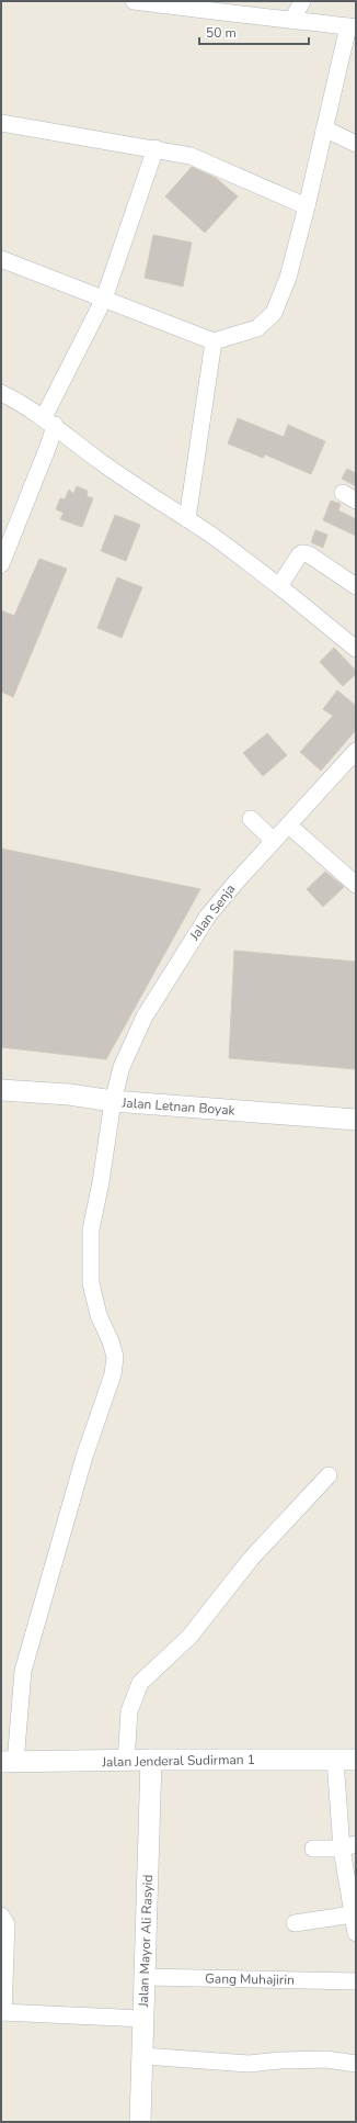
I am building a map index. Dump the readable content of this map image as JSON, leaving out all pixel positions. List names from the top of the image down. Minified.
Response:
{"streets":{"street":["Jalan Senja","Jalan Letnan Boyak","Jalan Jenderal Sudirman 1","Jalan Mayor Ali Rasyid","Gang Muhajirin"]},"crossings":[["Jalan Senja","Jalan Letnan Boyak"],["Jalan Senja","Jalan Jenderal Sudirman 1"],["Jalan Jenderal Sudirman 1","Jalan Mayor Ali Rasyid"],["Jalan Mayor Ali Rasyid","Gang Muhajirin"]],"scale_bar":"50 m"}
